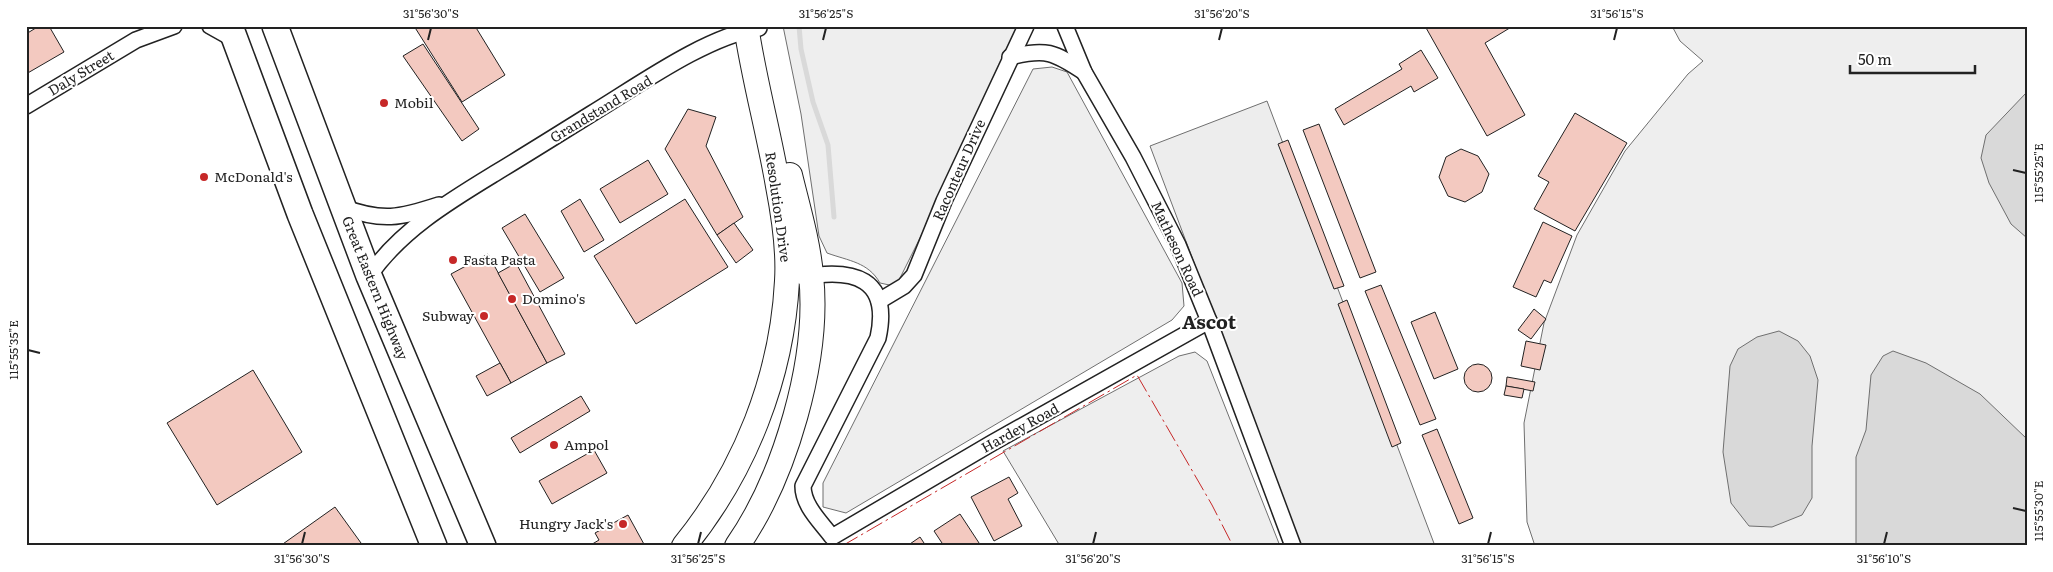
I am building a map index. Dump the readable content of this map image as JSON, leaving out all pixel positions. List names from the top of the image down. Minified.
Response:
{"streets":{"highway":["Great Eastern Highway"],"main road":["Resolution Drive"],"street":["Daly Street","Grandstand Road","Raconteur Drive","Matheson Road","Hardey Road"]},"crossings":[["Grandstand Road","Resolution Drive"],["Grandstand Road","Great Eastern Highway"],["Raconteur Drive","Matheson Road"],["Raconteur Drive","Hardey Road"],["Matheson Road","Hardey Road"]],"districts":["Ascot"],"places":["Mobil","McDonald's","Fasta Pasta","Domino's","Subway","Ampol","Hungry Jack's"],"scale_bar":"50 m","coordinates":["31°56'30\"S","31°56'25\"S","31°56'20\"S","31°56'15\"S","115°55'25\"E","115°55'35\"E","115°55'30\"E","31°56'10\"S"]}
